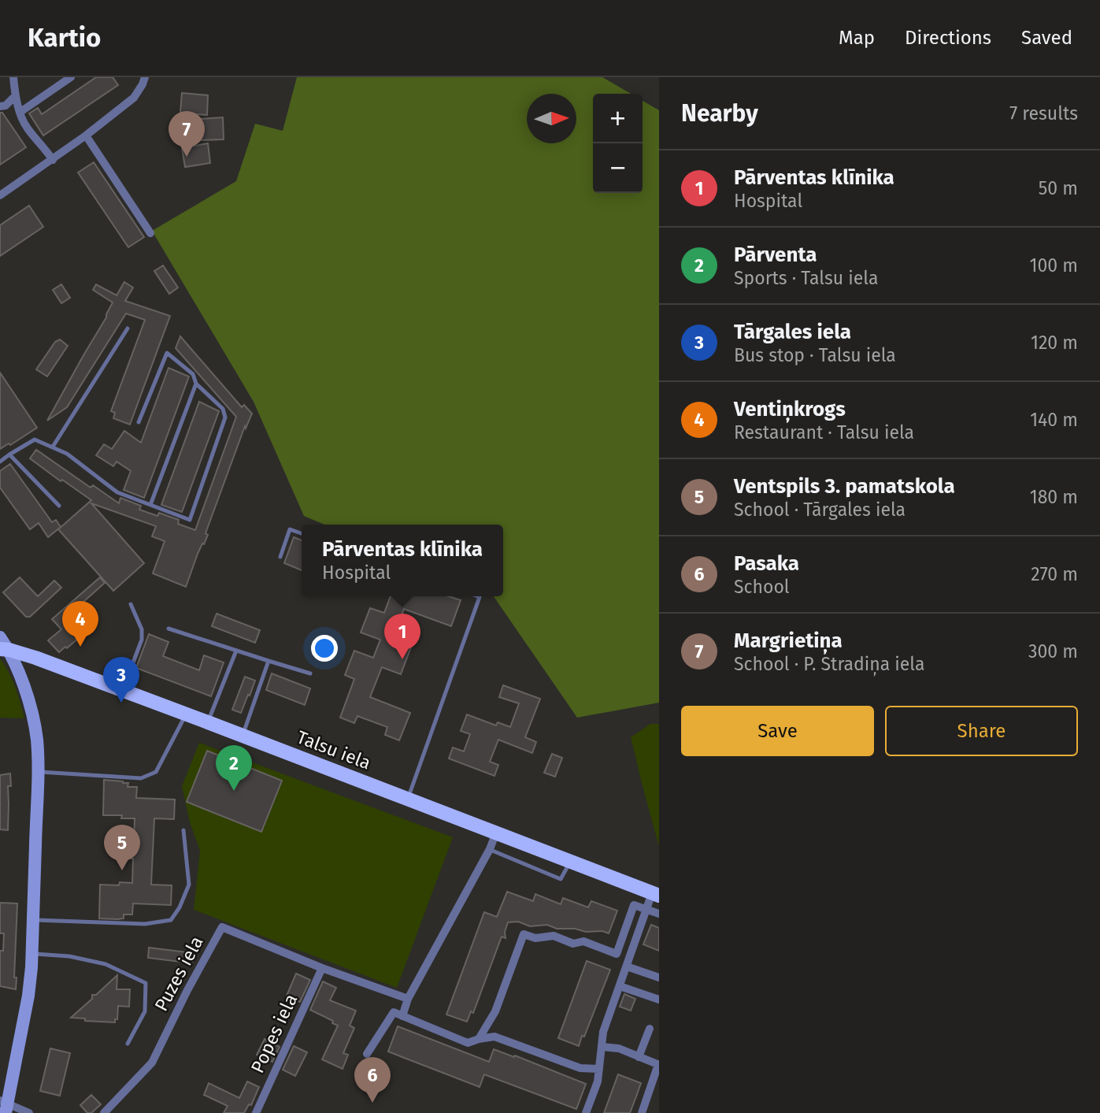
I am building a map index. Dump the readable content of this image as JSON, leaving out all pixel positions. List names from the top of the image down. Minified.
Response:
{"streets":{"main road":["Talsu iela"],"street":["Puzes iela","Popes iela"]},"crossings":[["Puzes iela","Popes iela"]],"north":"right","page":{"header":"Kartio","nav":["Map","Directions","Saved"],"heading":["Nearby","7 results"],"map_buttons":["+","−"],"pins":["7","4","1","3","2","5","6"],"list":[{"mark":"1","name":"Pārventas klīnika","note":"Hospital","value":"50 m"},{"mark":"2","name":"Pārventa","note":"Sports · Talsu iela","value":"100 m"},{"mark":"3","name":"Tārgales iela","note":"Bus stop · Talsu iela","value":"120 m"},{"mark":"4","name":"Ventiņkrogs","note":"Restaurant · Talsu iela","value":"140 m"},{"mark":"5","name":"Ventspils 3. pamatskola","note":"School · Tārgales iela","value":"180 m"},{"mark":"6","name":"Pasaka","note":"School","value":"270 m"},{"mark":"7","name":"Margrietiņa","note":"School · P. Stradiņa iela","value":"300 m"}],"popup":["Pārventas klīnika","Hospital"],"buttons":["Save","Share"]}}
